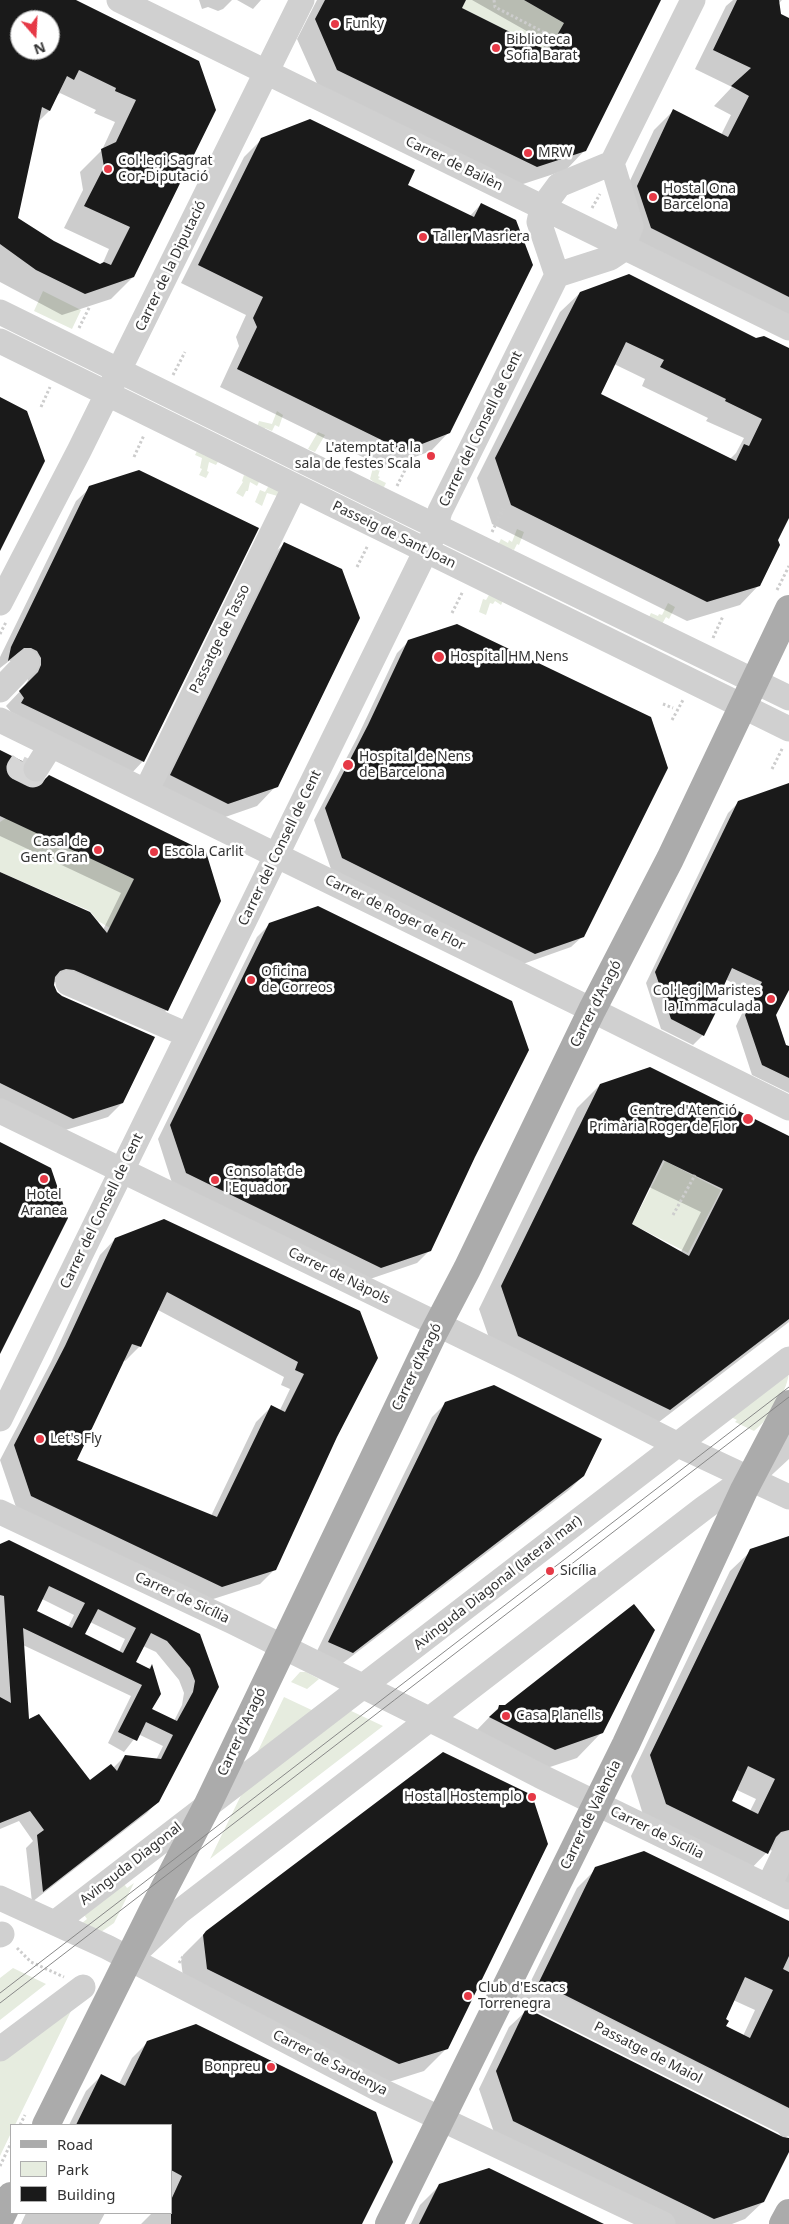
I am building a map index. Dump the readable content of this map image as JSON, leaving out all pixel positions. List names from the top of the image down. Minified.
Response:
{"streets":{"main road":["Carrer d'Aragó","Carrer de València"],"street":["Carrer de Bailèn","Carrer de la Diputació","Carrer del Consell de Cent","Passeig de Sant Joan","Passatge de Tasso","Carrer de Roger de Flor","Carrer de Nàpols","Avinguda Diagonal (lateral mar)","Carrer de Sicília","Avinguda Diagonal","Passatge de Maiol","Carrer de Sardenya"]},"crossings":[["Carrer de Bailèn","Carrer de la Diputació"],["Carrer de la Diputació","Passeig de Sant Joan"],["Carrer del Consell de Cent","Passeig de Sant Joan"],["Carrer del Consell de Cent","Carrer de Roger de Flor"],["Carrer del Consell de Cent","Carrer de Nàpols"],["Passeig de Sant Joan","Passatge de Tasso"],["Passeig de Sant Joan","Carrer d'Aragó"],["Passatge de Tasso","Carrer de Roger de Flor"],["Carrer de Roger de Flor","Carrer d'Aragó"],["Carrer d'Aragó","Carrer de Nàpols"],["Carrer d'Aragó","Avinguda Diagonal (lateral mar)"],["Carrer d'Aragó","Carrer de Sicília"],["Carrer d'Aragó","Avinguda Diagonal"],["Carrer d'Aragó","Carrer de Sardenya"],["Carrer de Nàpols","Avinguda Diagonal (lateral mar)"],["Carrer de Nàpols","Carrer de València"],["Avinguda Diagonal (lateral mar)","Carrer de Sicília"],["Avinguda Diagonal (lateral mar)","Avinguda Diagonal"],["Carrer de Sicília","Carrer de València"],["Carrer de València","Passatge de Maiol"],["Carrer de València","Carrer de Sardenya"],["Avinguda Diagonal","Carrer de Sardenya"]],"places":["Funky","Biblioteca Sofia Barat","MRW","Col·legi Sagrat Cor-Diputació","Hostal Ona Barcelona","Taller Masriera","L'atemptat a la sala de festes Scala","Hospital HM Nens","Hospital de Nens de Barcelona","Casal de Gent Gran","Escola Carlit","Oficina de Correos","Col·legi Maristes la Immaculada","Centre d'Atenció Primària Roger de Flor","Hotel Aranea","Consolat de l'Equador","Let's Fly","Sicília","Casa Planells","Hostal Hostemplo","Club d'Escacs Torrenegra","Bonpreu"],"legend":["Road","Park","Building"],"north":"bottom"}
